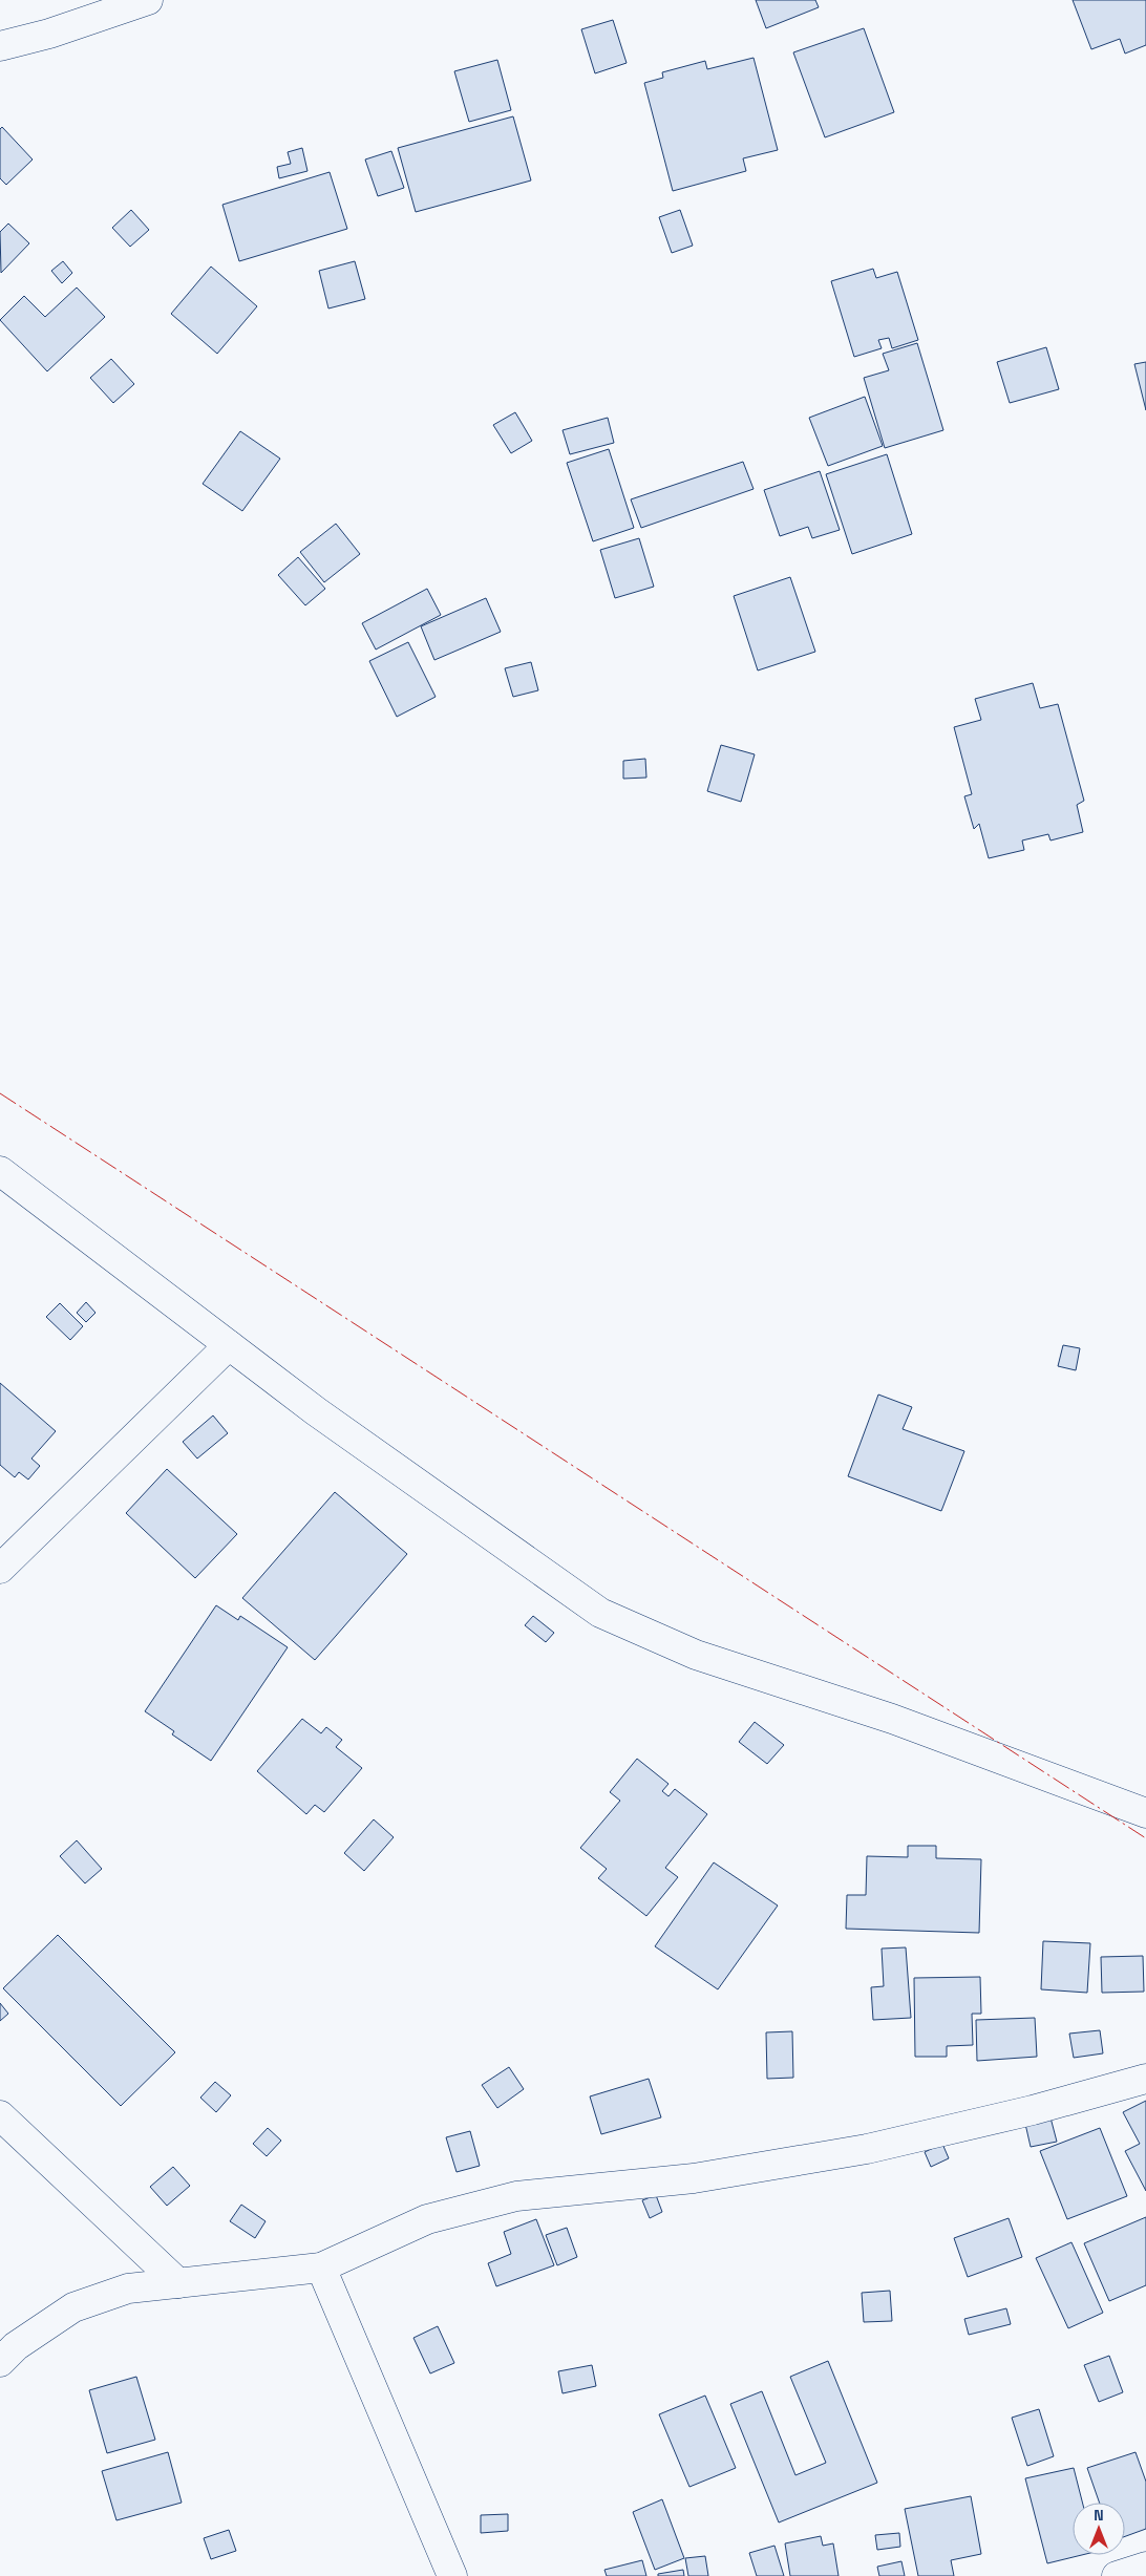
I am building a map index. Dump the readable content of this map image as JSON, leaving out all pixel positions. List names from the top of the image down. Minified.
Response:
{"north":"top"}
